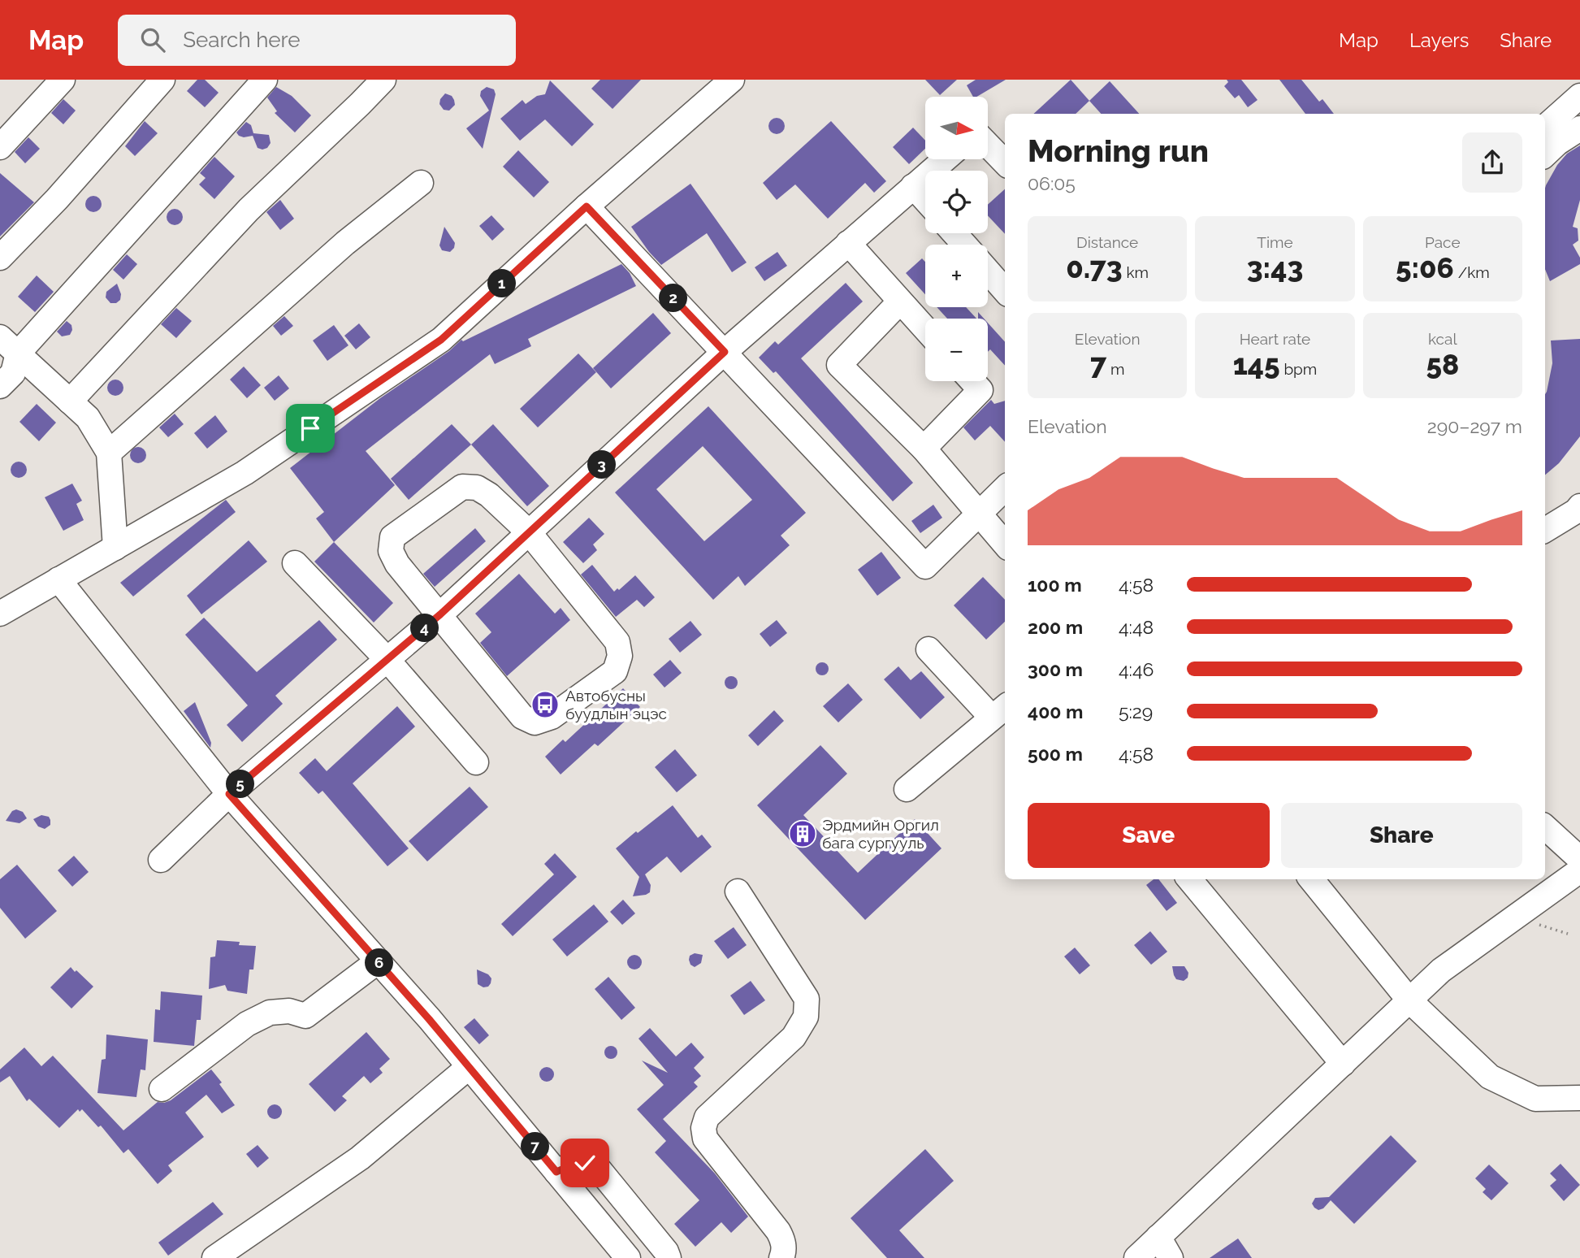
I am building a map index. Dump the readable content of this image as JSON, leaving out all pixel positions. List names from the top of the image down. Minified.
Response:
{"places":{"bus stop":["Автобусны буудлын эцэс"],"building":["Эрдмийн Оргил бага сургууль"]},"north":"right","page":{"header":"Map","search":"Search here","nav":["Map","Layers","Share"],"map_buttons":["+","−"],"heading":["Morning run","06:05"],"stats":[["Distance","0.73 km"],["Time","3:43"],["Pace","5:06 /km"],["Elevation","7 m"],["Heart rate","145 bpm"],["kcal","58"]],"pins":["1","2","3","4","5","6","7"],"chart":["Elevation","290–297 m"],"list":[{"name":"100 m","note":"4:58"},{"name":"200 m","note":"4:48"},{"name":"300 m","note":"4:46"},{"name":"400 m","note":"5:29"},{"name":"500 m","note":"4:58"}],"buttons":["Save","Share"]}}
